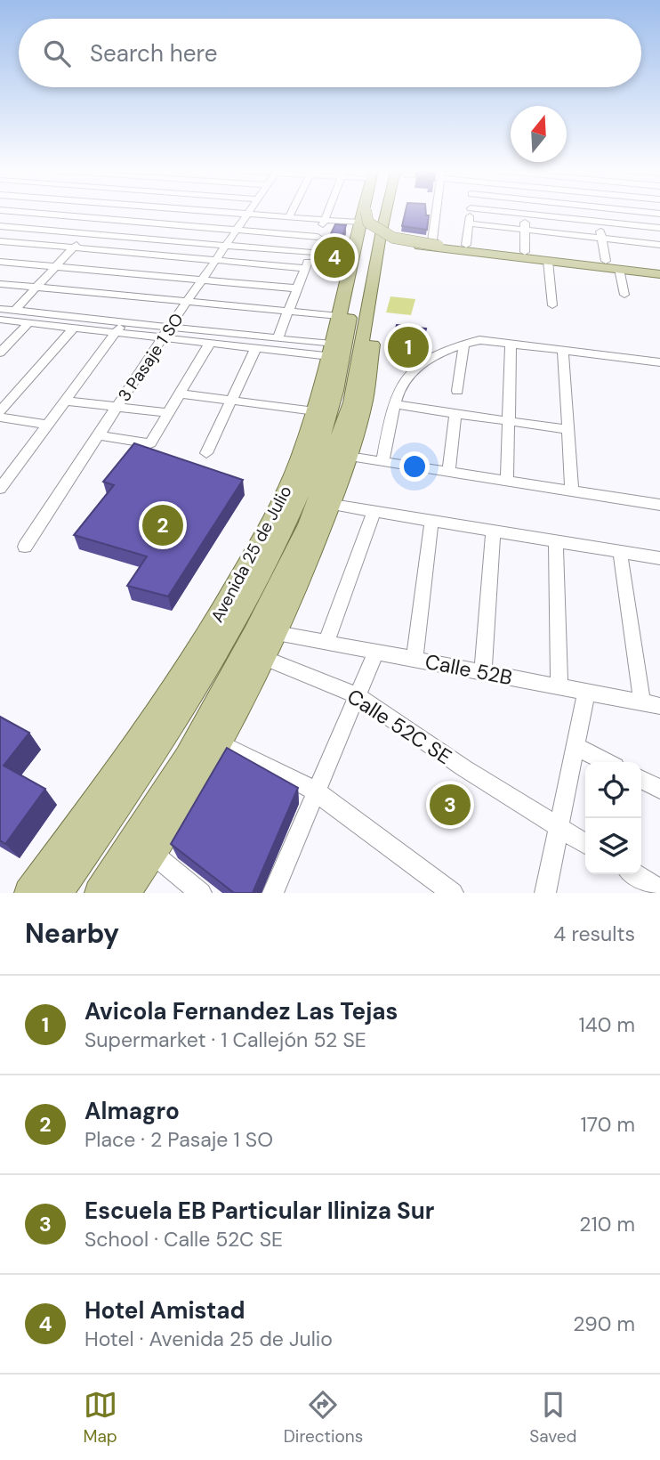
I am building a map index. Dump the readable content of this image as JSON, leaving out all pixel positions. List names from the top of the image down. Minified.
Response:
{"streets":{"main road":["Avenida 25 de Julio"],"street":["3 Pasaje 1 SO","Calle 52B","Calle 52C SE"]},"crossings":[["Avenida 25 de Julio","Calle 52B"],["Avenida 25 de Julio","Calle 52C SE"]],"north":"top","page":{"search":"Search here","pins":["4","1","2","3"],"heading":["Nearby","4 results"],"list":[{"mark":"1","name":"Avicola Fernandez Las Tejas","note":"Supermarket · 1 Callejón 52 SE","value":"140 m"},{"mark":"2","name":"Almagro","note":"Place · 2 Pasaje 1 SO","value":"170 m"},{"mark":"3","name":"Escuela EB Particular Iliniza Sur","note":"School · Calle 52C SE","value":"210 m"},{"mark":"4","name":"Hotel Amistad","note":"Hotel · Avenida 25 de Julio","value":"290 m"}],"nav":["Map","Directions","Saved"]}}
